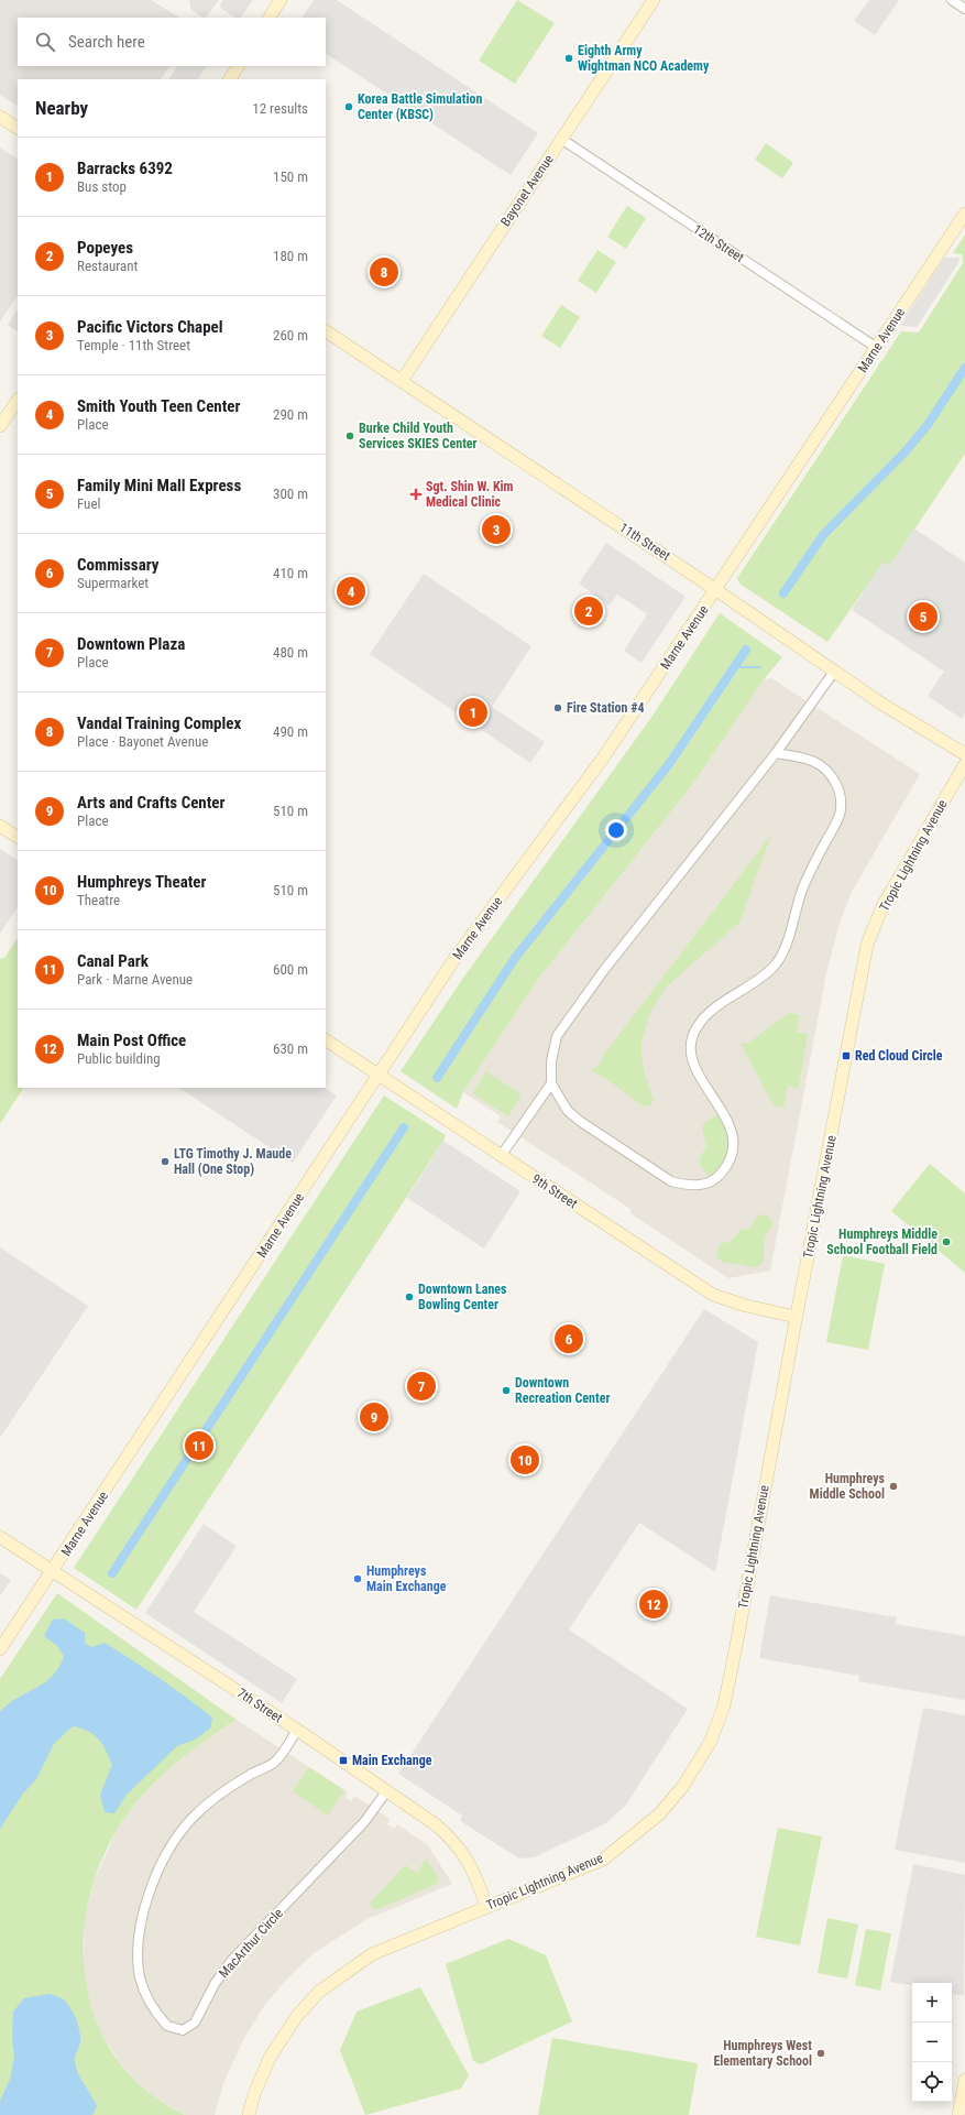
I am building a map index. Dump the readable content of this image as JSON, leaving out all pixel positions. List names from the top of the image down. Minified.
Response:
{"streets":{"street":["Bayonet Avenue","12th Street","Marne Avenue","11th Street","Tropic Lightning Avenue","9th Street","7th Street","MacArthur Circle"]},"crossings":[["Bayonet Avenue","12th Street"],["Bayonet Avenue","11th Street"],["12th Street","Marne Avenue"],["Marne Avenue","11th Street"],["Marne Avenue","9th Street"],["Marne Avenue","7th Street"],["Tropic Lightning Avenue","9th Street"],["Tropic Lightning Avenue","7th Street"],["7th Street","MacArthur Circle"]],"places":{"other":["Eighth Army Wightman NCO Academy","Korea Battle Simulation Center (KBSC)","Burke Child Youth Services SKIES Center","Fire Station #4","LTG Timothy J. Maude Hall (One Stop)","Humphreys Middle School Football Field","Downtown Lanes Bowling Center","Downtown Recreation Center","Humphreys Middle School","Humphreys Main Exchange","Humphreys West Elementary School"],"health":["Sgt. Shin W. Kim Medical Clinic"],"transit":["Red Cloud Circle","Main Exchange"]},"page":{"search":"Search here","heading":["Nearby","12 results"],"list":[{"mark":"1","name":"Barracks 6392","note":"Bus stop","value":"150 m"},{"mark":"2","name":"Popeyes","note":"Restaurant","value":"180 m"},{"mark":"3","name":"Pacific Victors Chapel","note":"Temple · 11th Street","value":"260 m"},{"mark":"4","name":"Smith Youth Teen Center","note":"Place","value":"290 m"},{"mark":"5","name":"Family Mini Mall Express","note":"Fuel","value":"300 m"},{"mark":"6","name":"Commissary","note":"Supermarket","value":"410 m"},{"mark":"7","name":"Downtown Plaza","note":"Place","value":"480 m"},{"mark":"8","name":"Vandal Training Complex","note":"Place · Bayonet Avenue","value":"490 m"},{"mark":"9","name":"Arts and Crafts Center","note":"Place","value":"510 m"},{"mark":"10","name":"Humphreys Theater","note":"Theatre","value":"510 m"},{"mark":"11","name":"Canal Park","note":"Park · Marne Avenue","value":"600 m"},{"mark":"12","name":"Main Post Office","note":"Public building","value":"630 m"}],"pins":["8","3","4","2","5","1","6","7","9","11","10","12"],"map_buttons":["+","−"]}}
